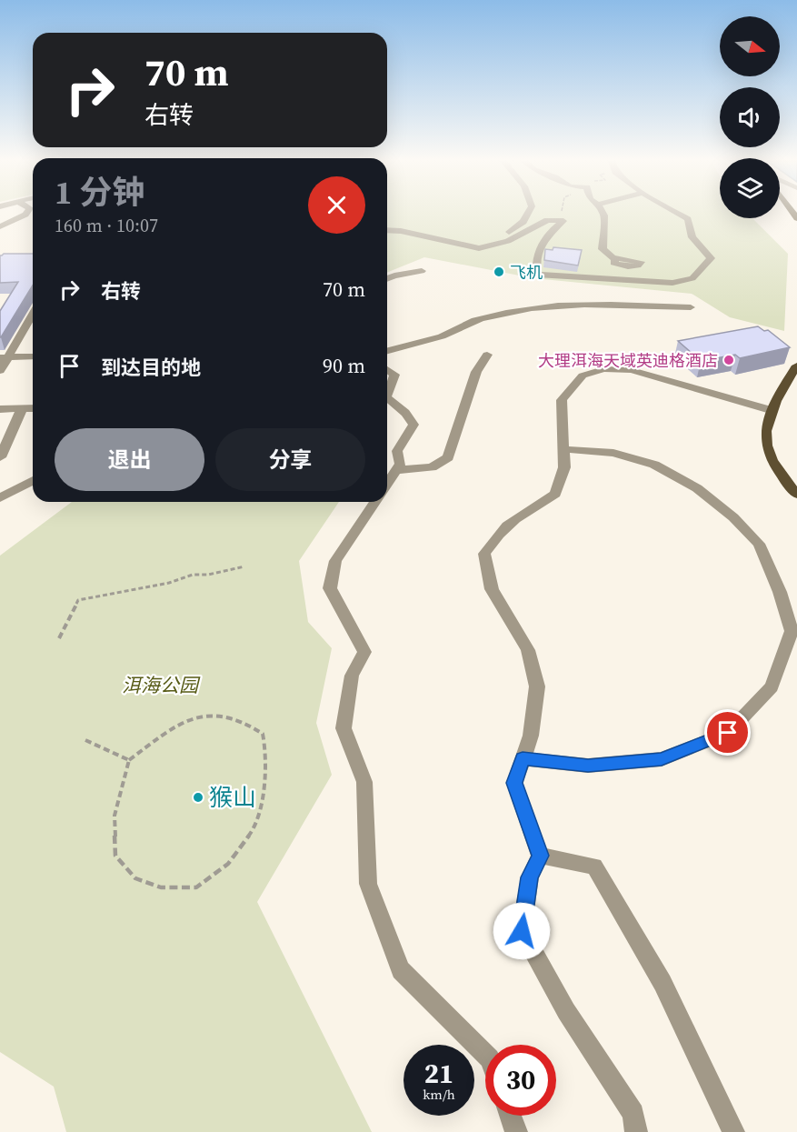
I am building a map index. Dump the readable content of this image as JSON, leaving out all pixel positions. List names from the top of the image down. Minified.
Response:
{"parks":["洱海公园"],"places":["飞机","大理洱海天域英迪格酒店","猴山"],"north":"right","page":{"turn":["70 m","右转"],"heading":["1 分钟","160 m · 10:07"],"list":[{"name":"右转","value":"70 m"},{"name":"到达目的地","value":"90 m"}],"buttons":["退出","分享"],"speed":"21 km/h","limit":"30"}}
